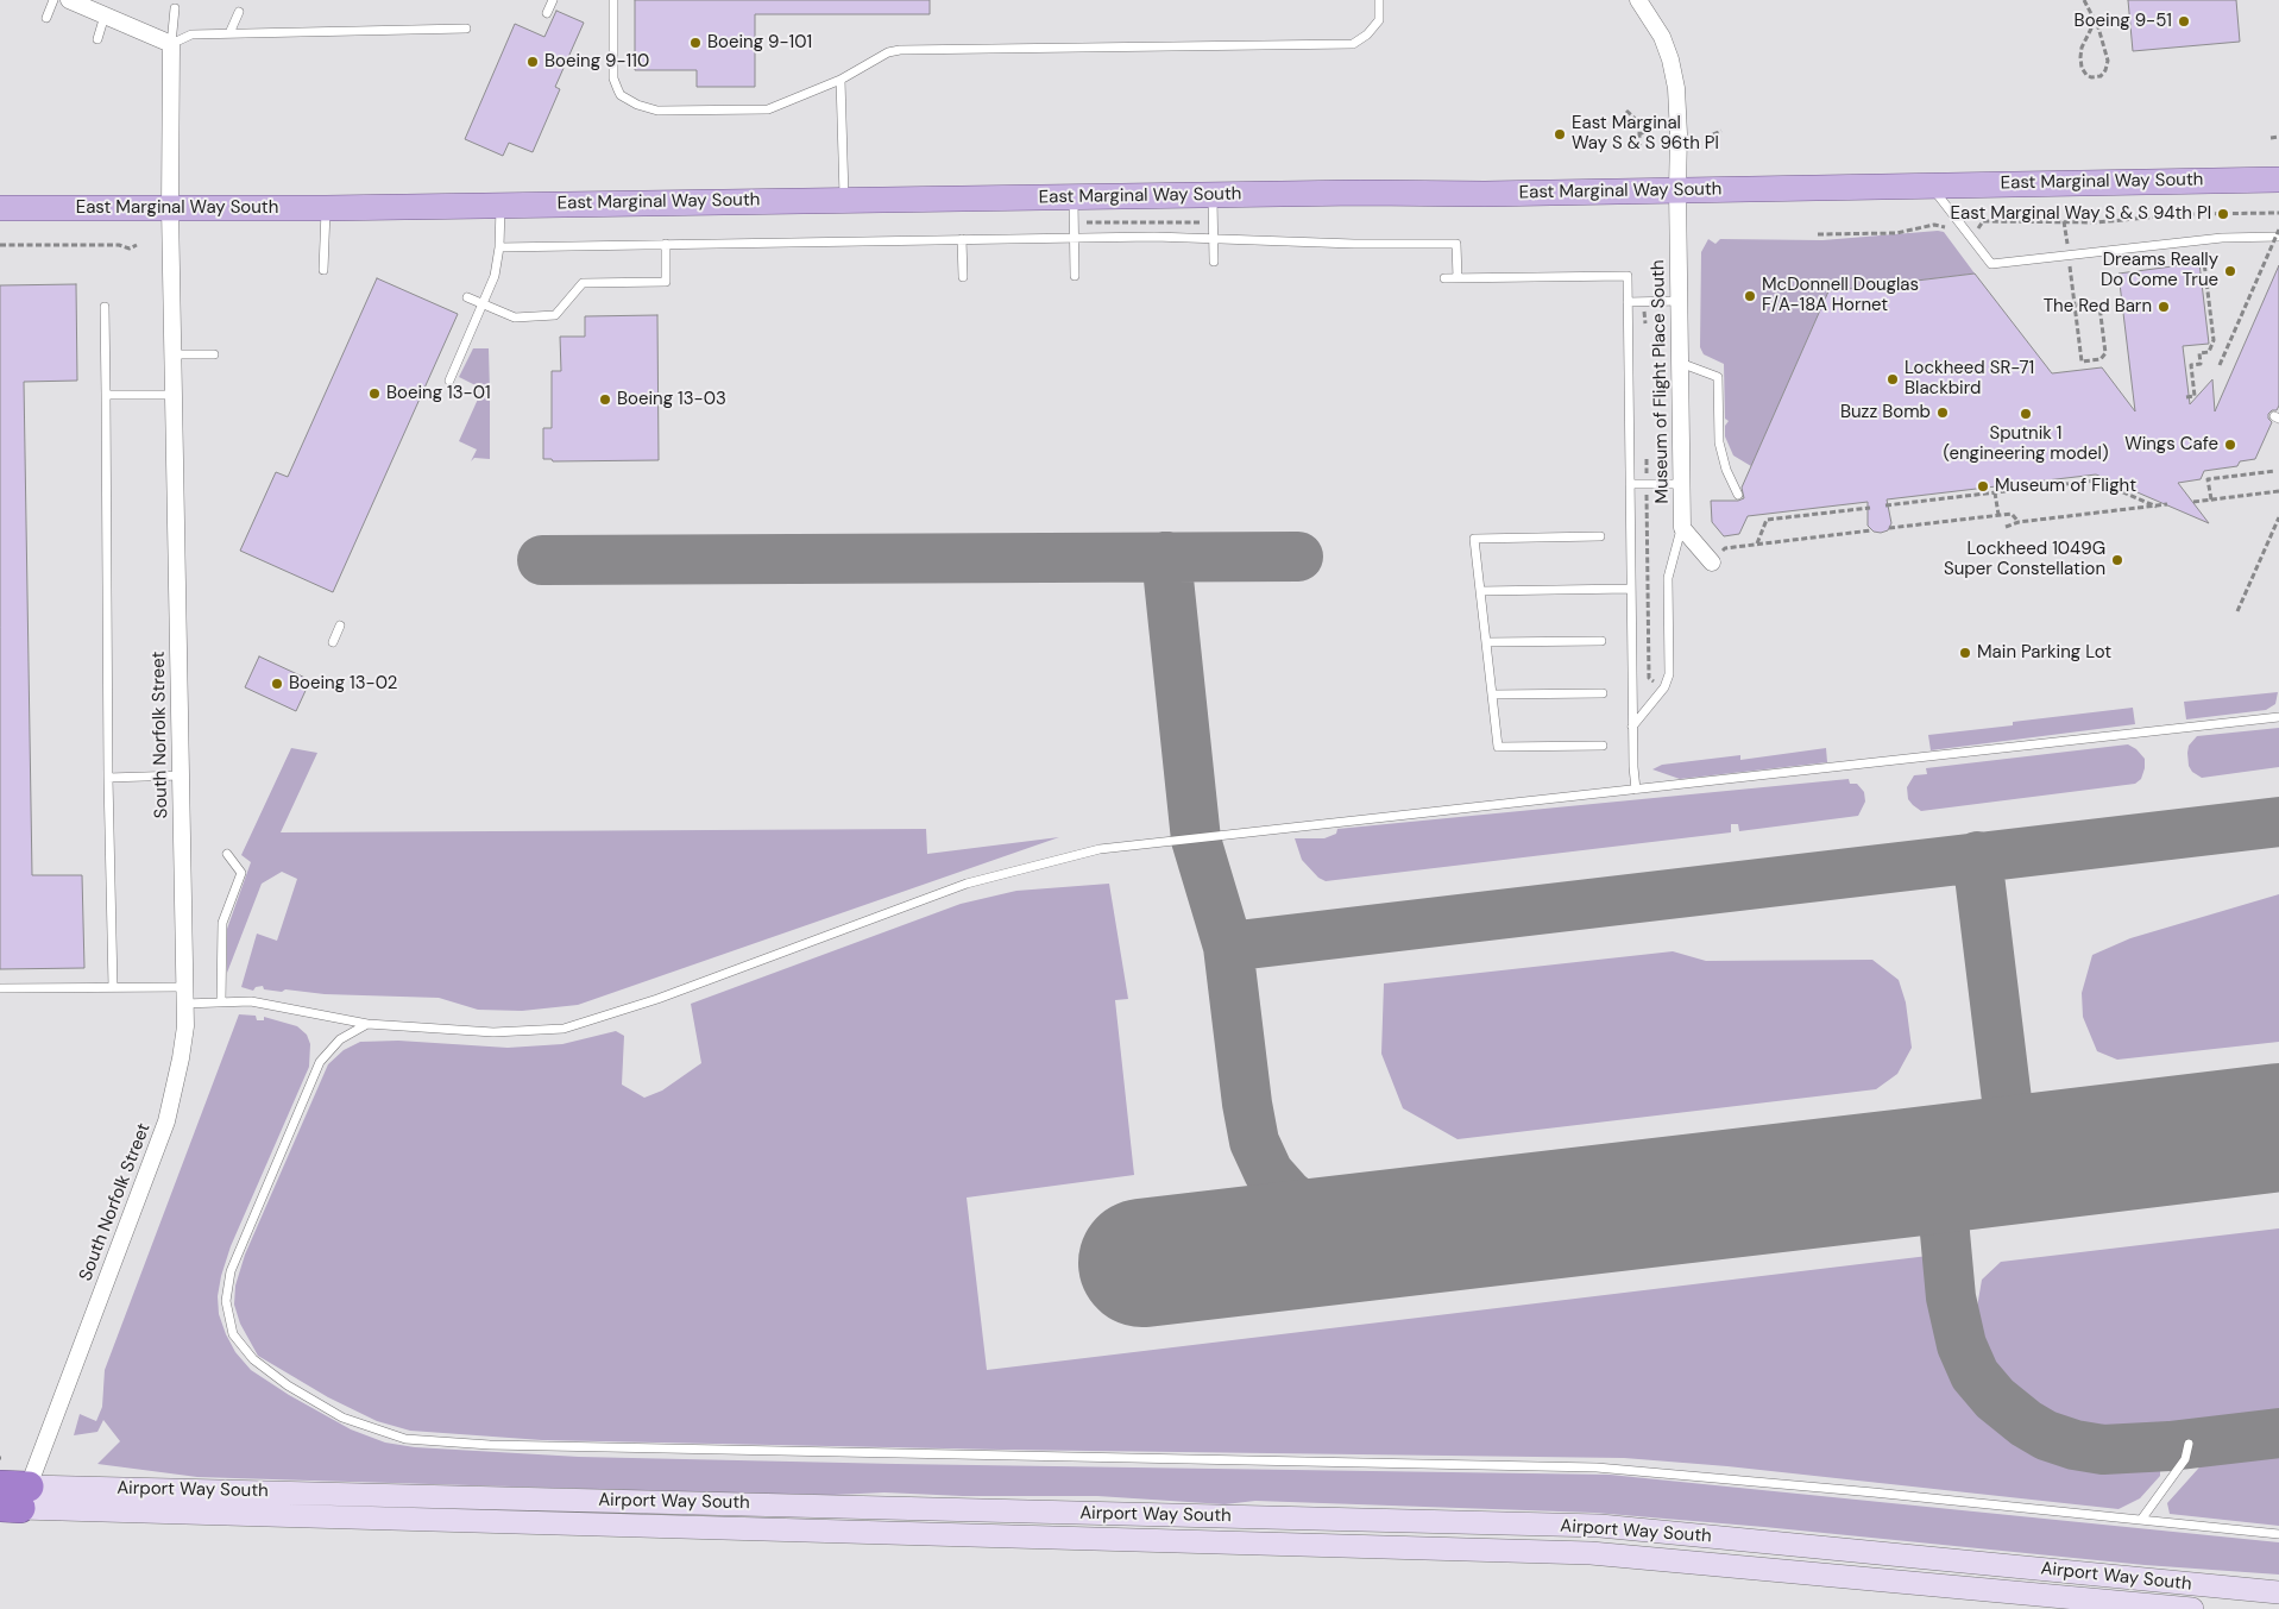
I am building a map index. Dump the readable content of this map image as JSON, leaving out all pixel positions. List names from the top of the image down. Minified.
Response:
{"streets":{"main road":["East Marginal Way South","Airport Way South"],"street":["Museum of Flight Place South","South Norfolk Street"]},"crossings":[["East Marginal Way South","Museum of Flight Place South"],["East Marginal Way South","South Norfolk Street"],["South Norfolk Street","Airport Way South"]],"places":["Boeing 9-51","Boeing 9-101","Boeing 9-110","East Marginal Way S & S 96th Pl","East Marginal Way S & S 94th Pl","Dreams Really Do Come True","McDonnell Douglas F/A-18A Hornet","The Red Barn","Lockheed SR-71 Blackbird","Boeing 13-01","Boeing 13-03","Buzz Bomb","Sputnik 1 (engineering model)","Wings Cafe","Museum of Flight","Lockheed 1049G Super Constellation","Main Parking Lot","Boeing 13-02"]}
